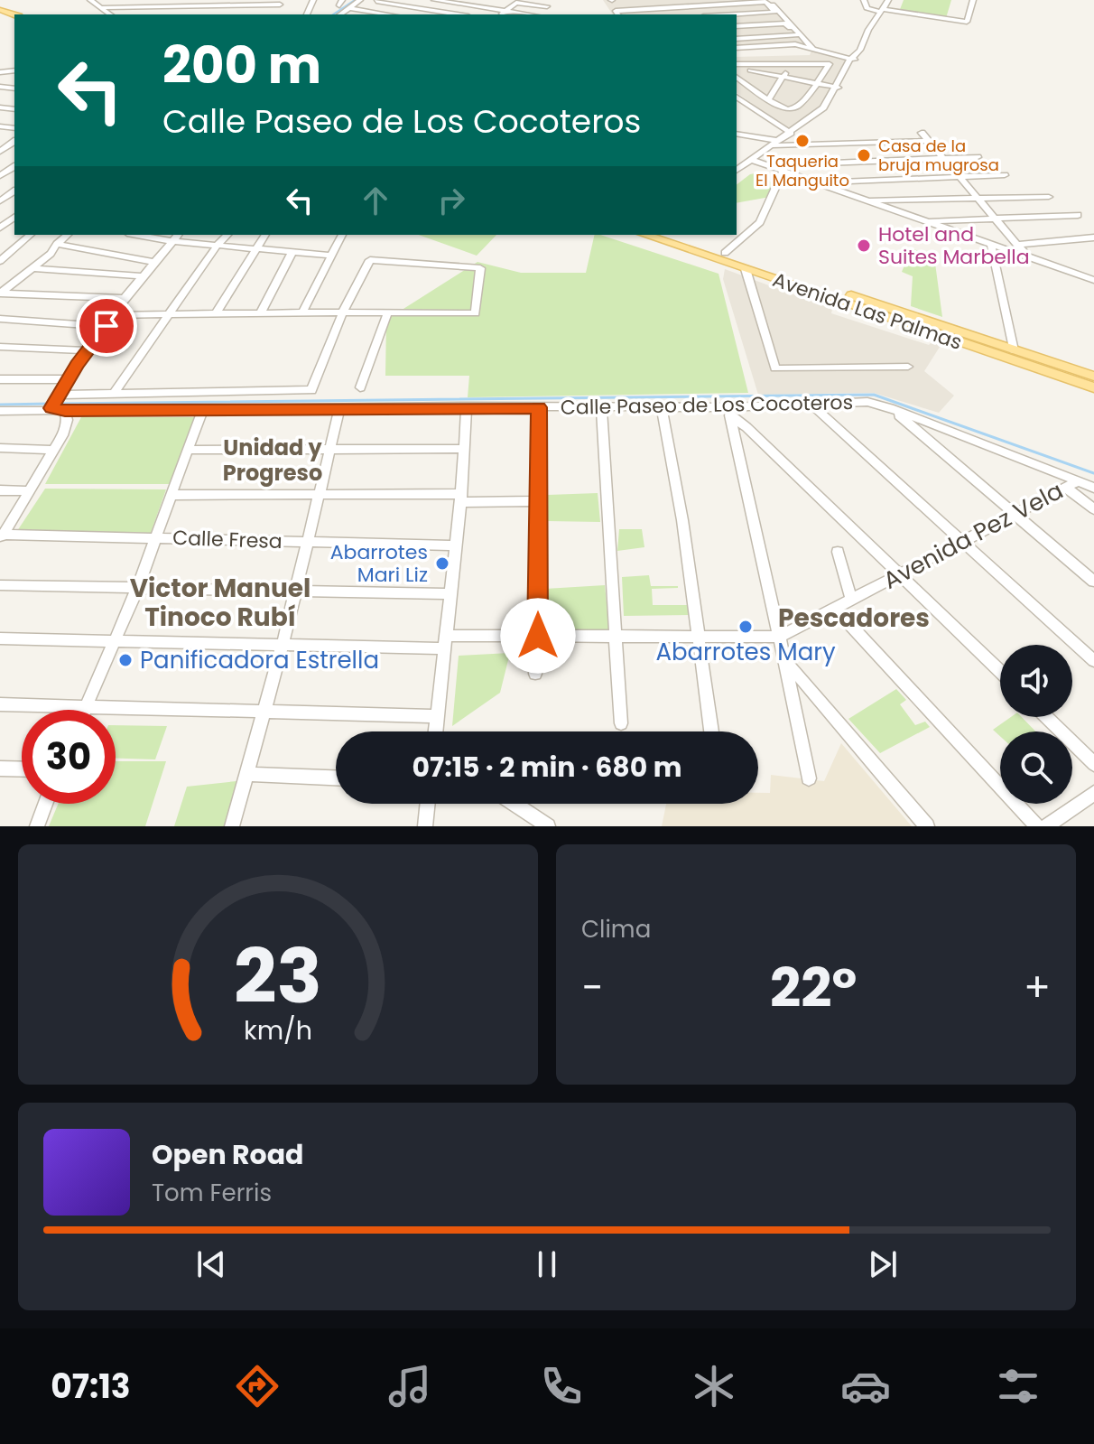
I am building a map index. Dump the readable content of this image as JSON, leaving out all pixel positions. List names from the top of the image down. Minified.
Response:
{"streets":{"main road":["Avenida Las Palmas"],"street":["Calle Paseo de Los Cocoteros","Avenida Pez Vela","Calle Fresa"]},"crossings":[["Calle Paseo de Los Cocoteros","Avenida Pez Vela"]],"districts":["Unidad y Progreso","Victor Manuel Tinoco Rubí","Pescadores"],"places":["Taqueria El Manguito","Casa de la bruja mugrosa","Hotel and Suites Marbella","Abarrotes Mari Liz","Abarrotes Mary","Panificadora Estrella"],"page":{"turn":["200 m","Calle Paseo de Los Cocoteros"],"limit":"30","trip":"07:15 · 2 min · 680 m","tile":"Clima","heat":["−","22°","+"],"song":["Open Road","Tom Ferris"],"tabs":"07:13","gauge":["23","km/h"]}}
